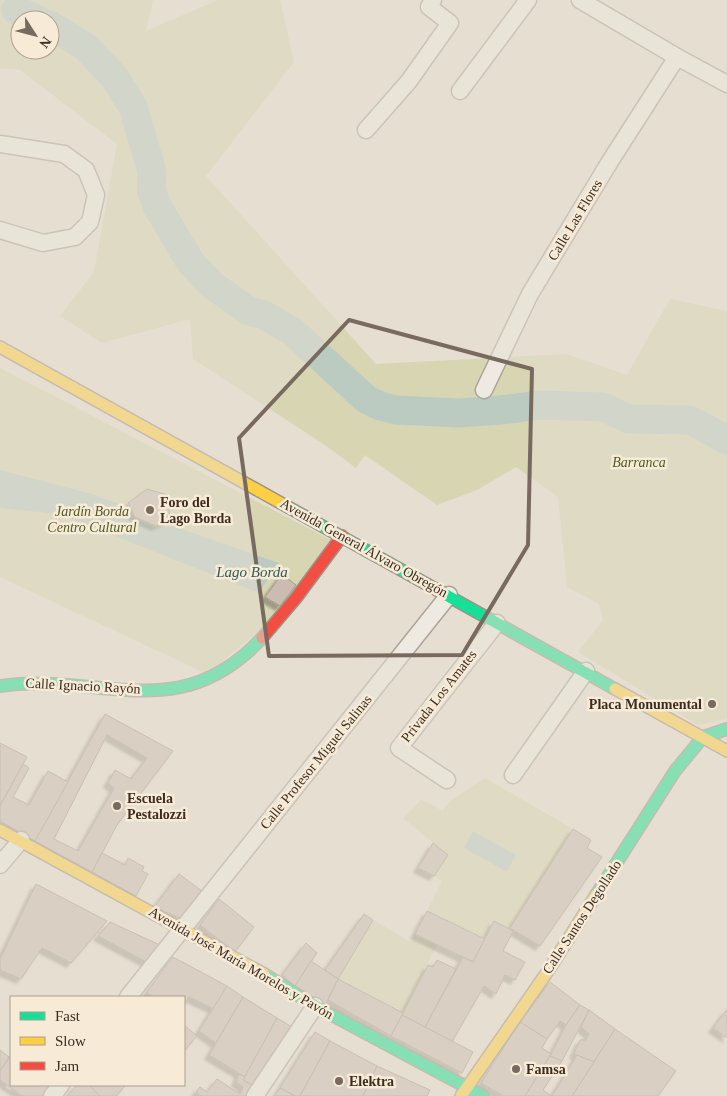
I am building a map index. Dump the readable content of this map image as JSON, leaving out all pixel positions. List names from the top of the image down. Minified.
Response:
{"streets":{"main road":["Avenida General Álvaro Obregón","Calle Ignacio Rayón","Calle Santos Degollado","Avenida José María Morelos y Pavón"],"street":["Calle Las Flores","Privada Los Amates","Calle Profesor Miguel Salinas"]},"crossings":[["Avenida General Álvaro Obregón","Calle Ignacio Rayón"],["Avenida General Álvaro Obregón","Privada Los Amates"],["Avenida General Álvaro Obregón","Calle Profesor Miguel Salinas"],["Avenida General Álvaro Obregón","Calle Santos Degollado"],["Calle Profesor Miguel Salinas","Avenida José María Morelos y Pavón"],["Calle Santos Degollado","Avenida José María Morelos y Pavón"]],"water":["Lago Borda"],"parks":["Barranca","Jardín Borda Centro Cultural"],"places":["Foro del Lago Borda","Placa Monumental","Escuela Pestalozzi","Famsa","Elektra"],"legend":["Fast","Slow","Jam"],"north":"bottom right"}
